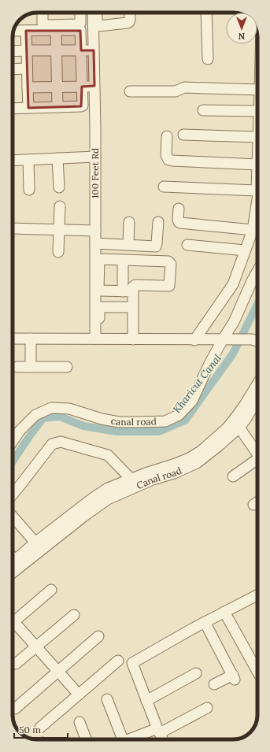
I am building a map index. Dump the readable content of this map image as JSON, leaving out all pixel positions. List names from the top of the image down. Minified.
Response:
{"streets":{"street":["100 Feet Rd","canal road","Canal road"]},"water":["Kharicut Canal"],"scale_bar":"50 m","north":"bottom"}
